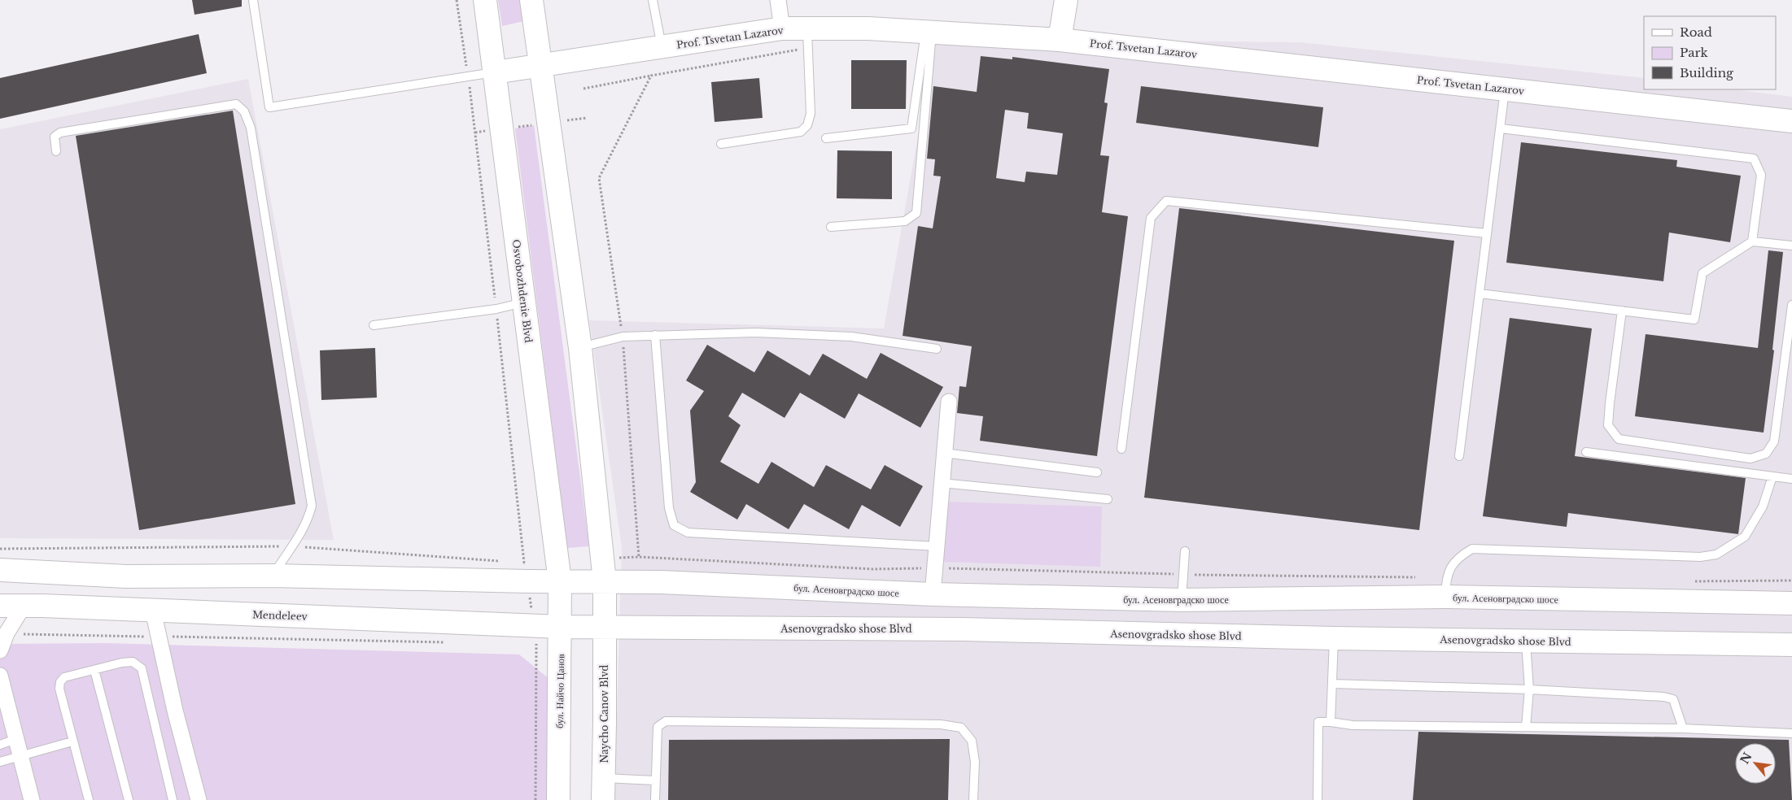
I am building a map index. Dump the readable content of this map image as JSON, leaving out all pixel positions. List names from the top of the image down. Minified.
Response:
{"streets":{"main road":["Prof. Tsvetan Lazarov","Osvobozhdenie Blvd","бул. Асеновградско шосе","Mendeleev","Asenovgradsko shose Blvd","бул. Найчо Цанов","Naycho Canov Blvd"]},"crossings":[["Prof. Tsvetan Lazarov","Osvobozhdenie Blvd"],["Osvobozhdenie Blvd","бул. Асеновградско шосе"],["Osvobozhdenie Blvd","бул. Найчо Цанов"],["бул. Асеновградско шосе","бул. Найчо Цанов"],["Mendeleev","Asenovgradsko shose Blvd"],["Mendeleev","бул. Найчо Цанов"],["Asenovgradsko shose Blvd","бул. Найчо Цанов"],["Asenovgradsko shose Blvd","Naycho Canov Blvd"]],"legend":["Road","Park","Building"],"north":"top left"}
